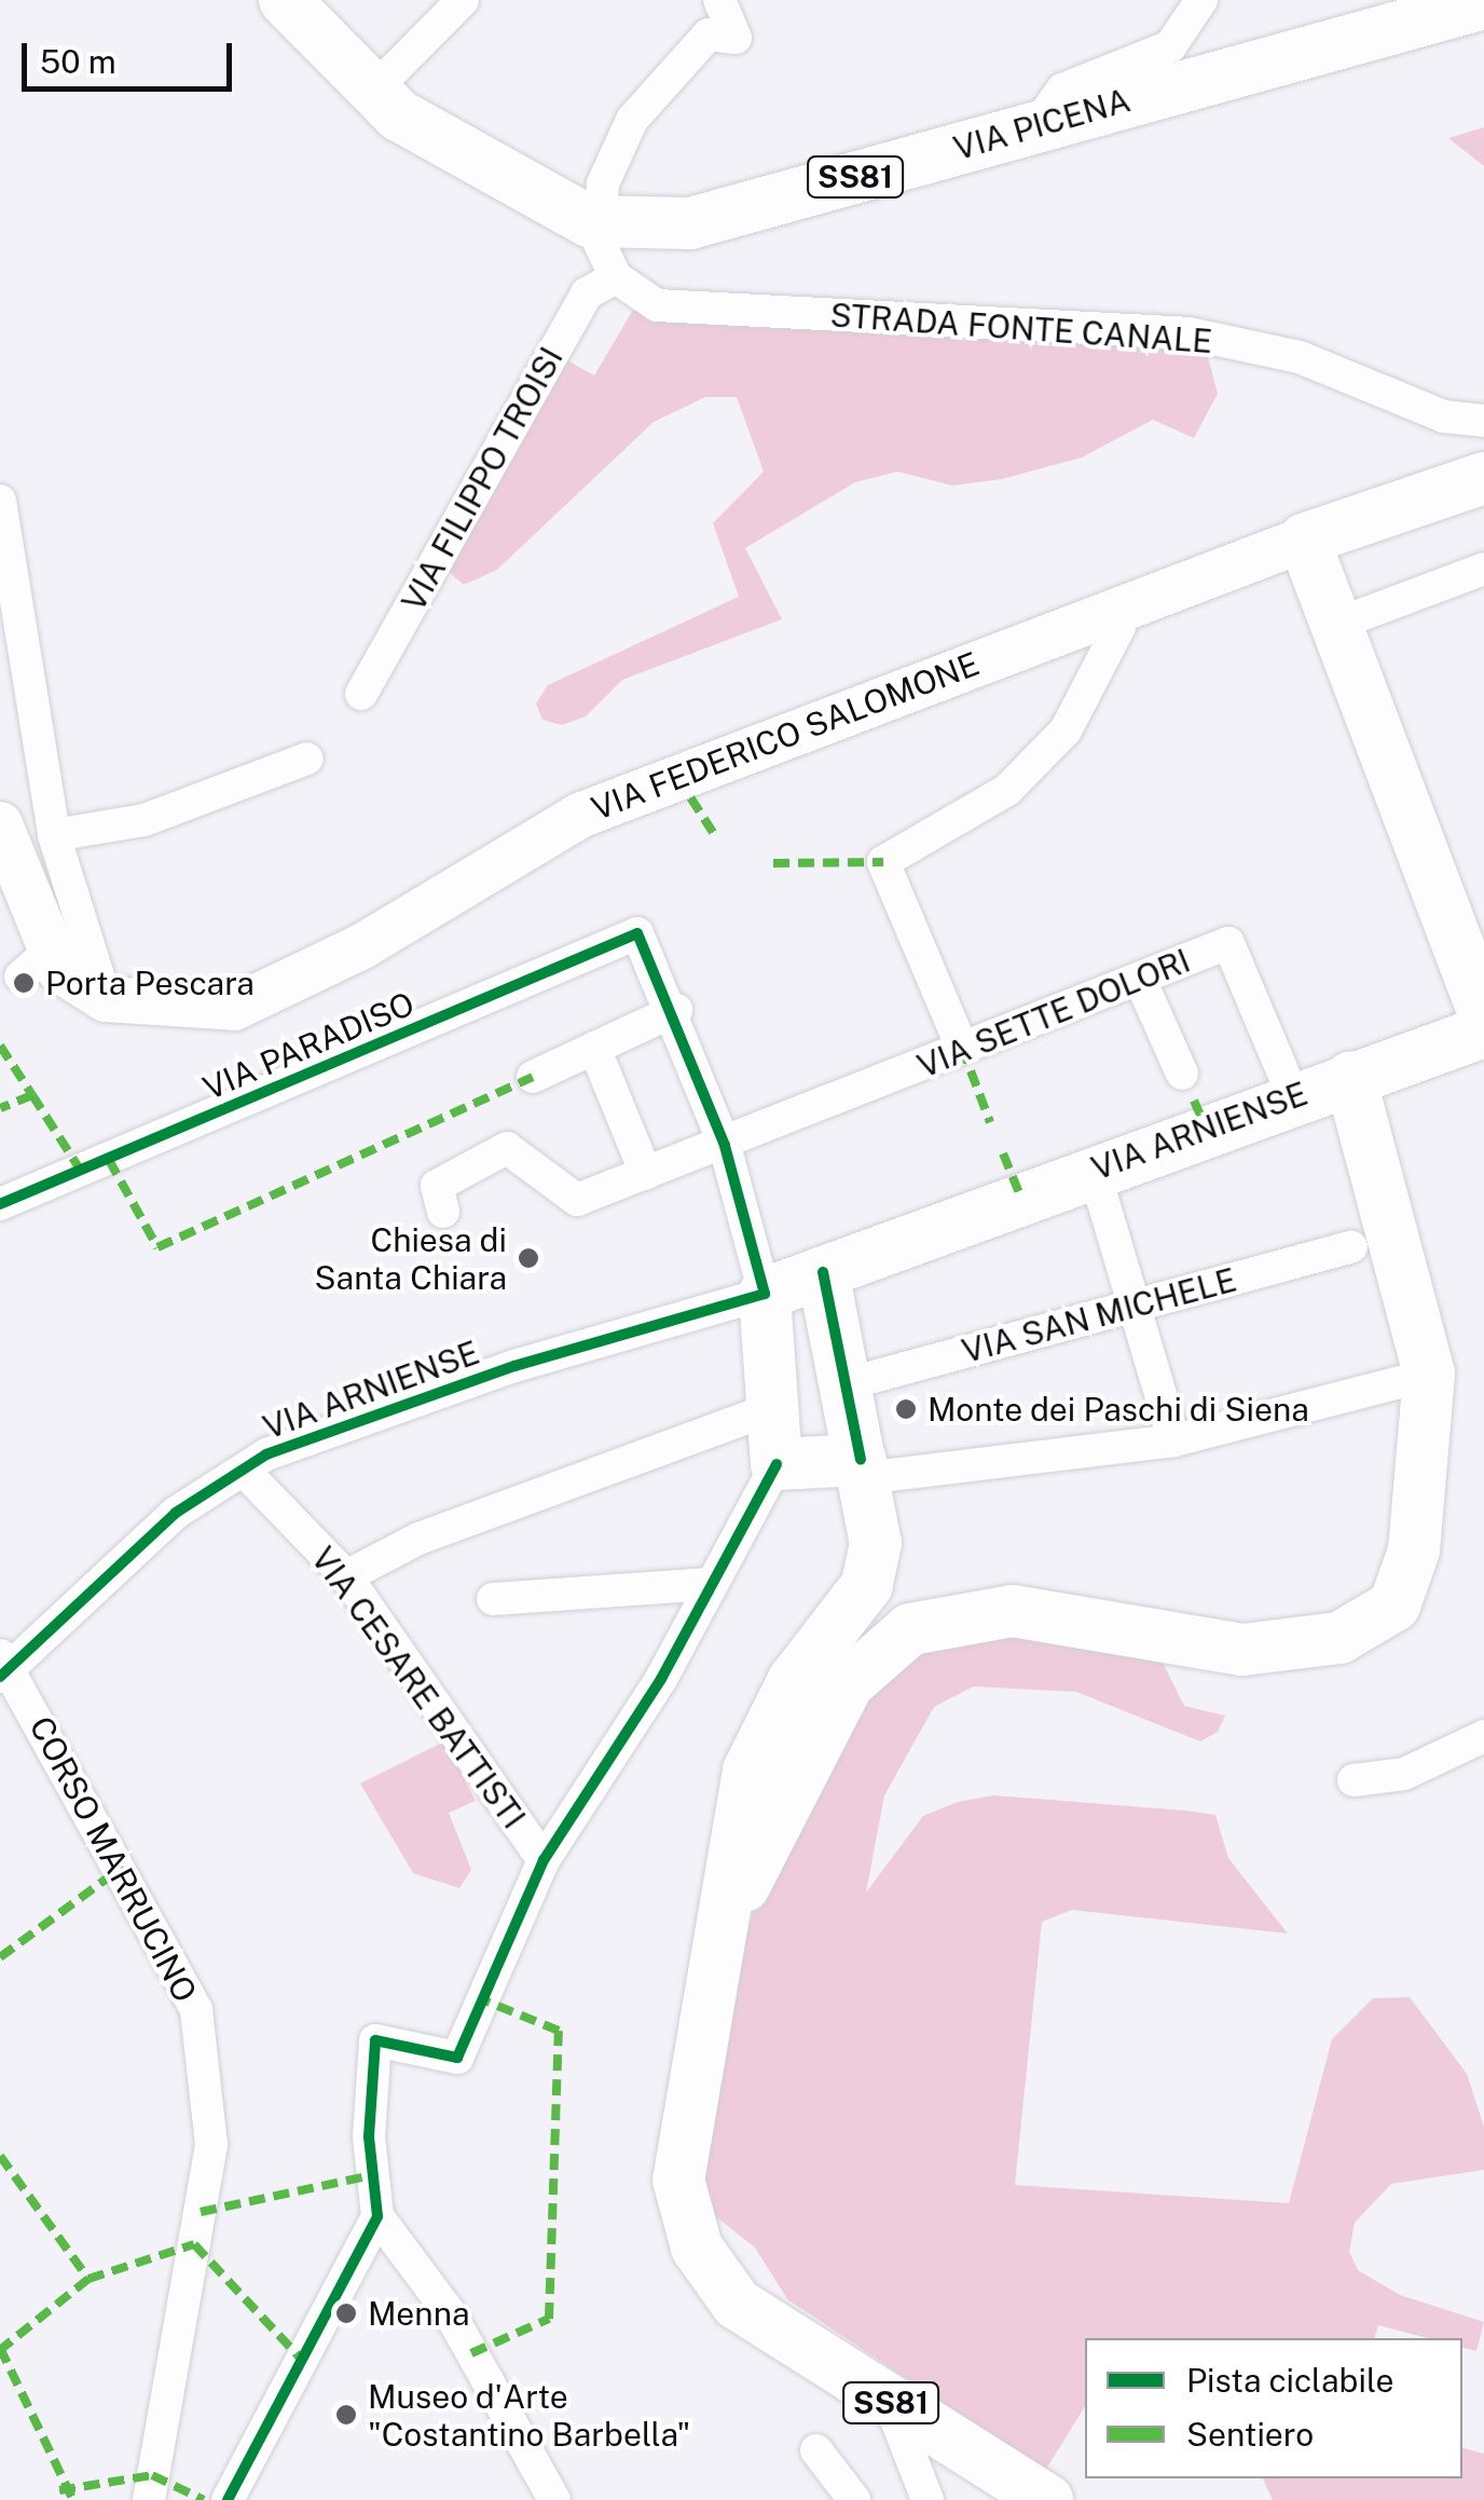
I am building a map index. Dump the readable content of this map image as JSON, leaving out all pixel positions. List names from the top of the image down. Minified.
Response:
{"streets":{"main road":["VIA PICENA","SS81","VIA FEDERICO SALOMONE","VIA ARNIENSE"],"street":["STRADA FONTE CANALE","VIA FILIPPO TROISI","VIA SETTE DOLORI","VIA PARADISO","VIA SAN MICHELE","VIA CESARE BATTISTI","CORSO MARRUCINO"]},"crossings":[["STRADA FONTE CANALE","VIA FILIPPO TROISI"],["VIA SETTE DOLORI","VIA ARNIENSE"],["VIA ARNIENSE","VIA CESARE BATTISTI"],["VIA ARNIENSE","CORSO MARRUCINO"]],"places":["Porta Pescara","Chiesa di Santa Chiara","Monte dei Paschi di Siena","Menna","Museo d'Arte \"Costantino Barbella\""],"legend":["Pista ciclabile","Sentiero"],"scale_bar":"50 m"}
